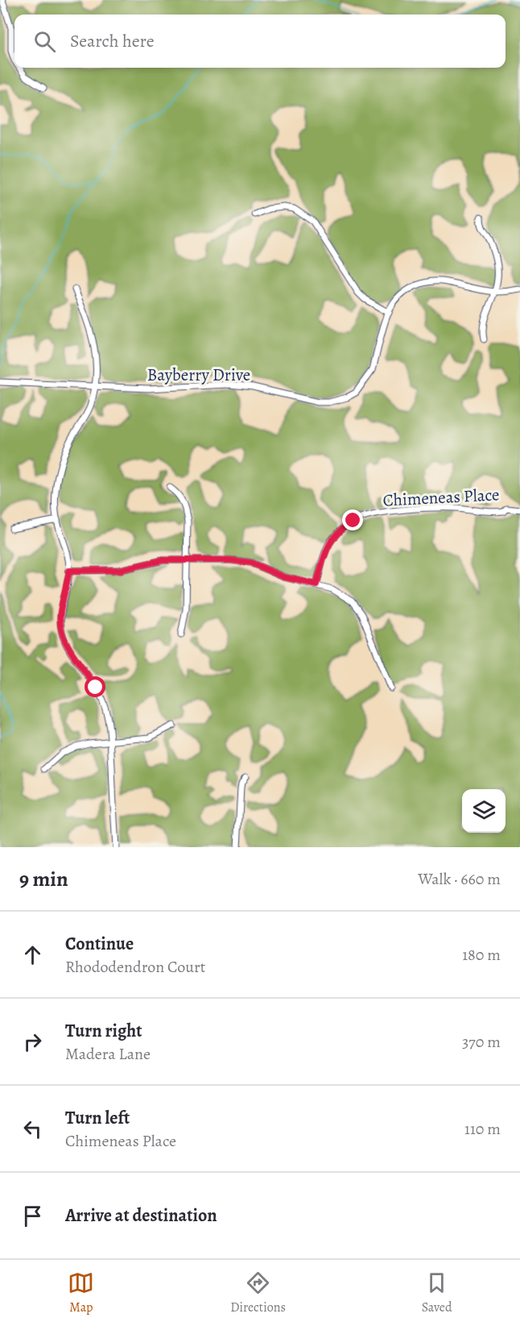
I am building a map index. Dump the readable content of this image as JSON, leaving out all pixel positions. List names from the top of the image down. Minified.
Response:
{"streets":{"street":["Bayberry Drive","Chimeneas Place"]},"page":{"search":"Search here","heading":["9 min","Walk · 660 m"],"list":[["Continue","Rhododendron Court","180 m"],["Turn right","Madera Lane","370 m"],["Turn left","Chimeneas Place","110 m"],"Arrive at destination"],"nav":["Map","Directions","Saved"]}}
